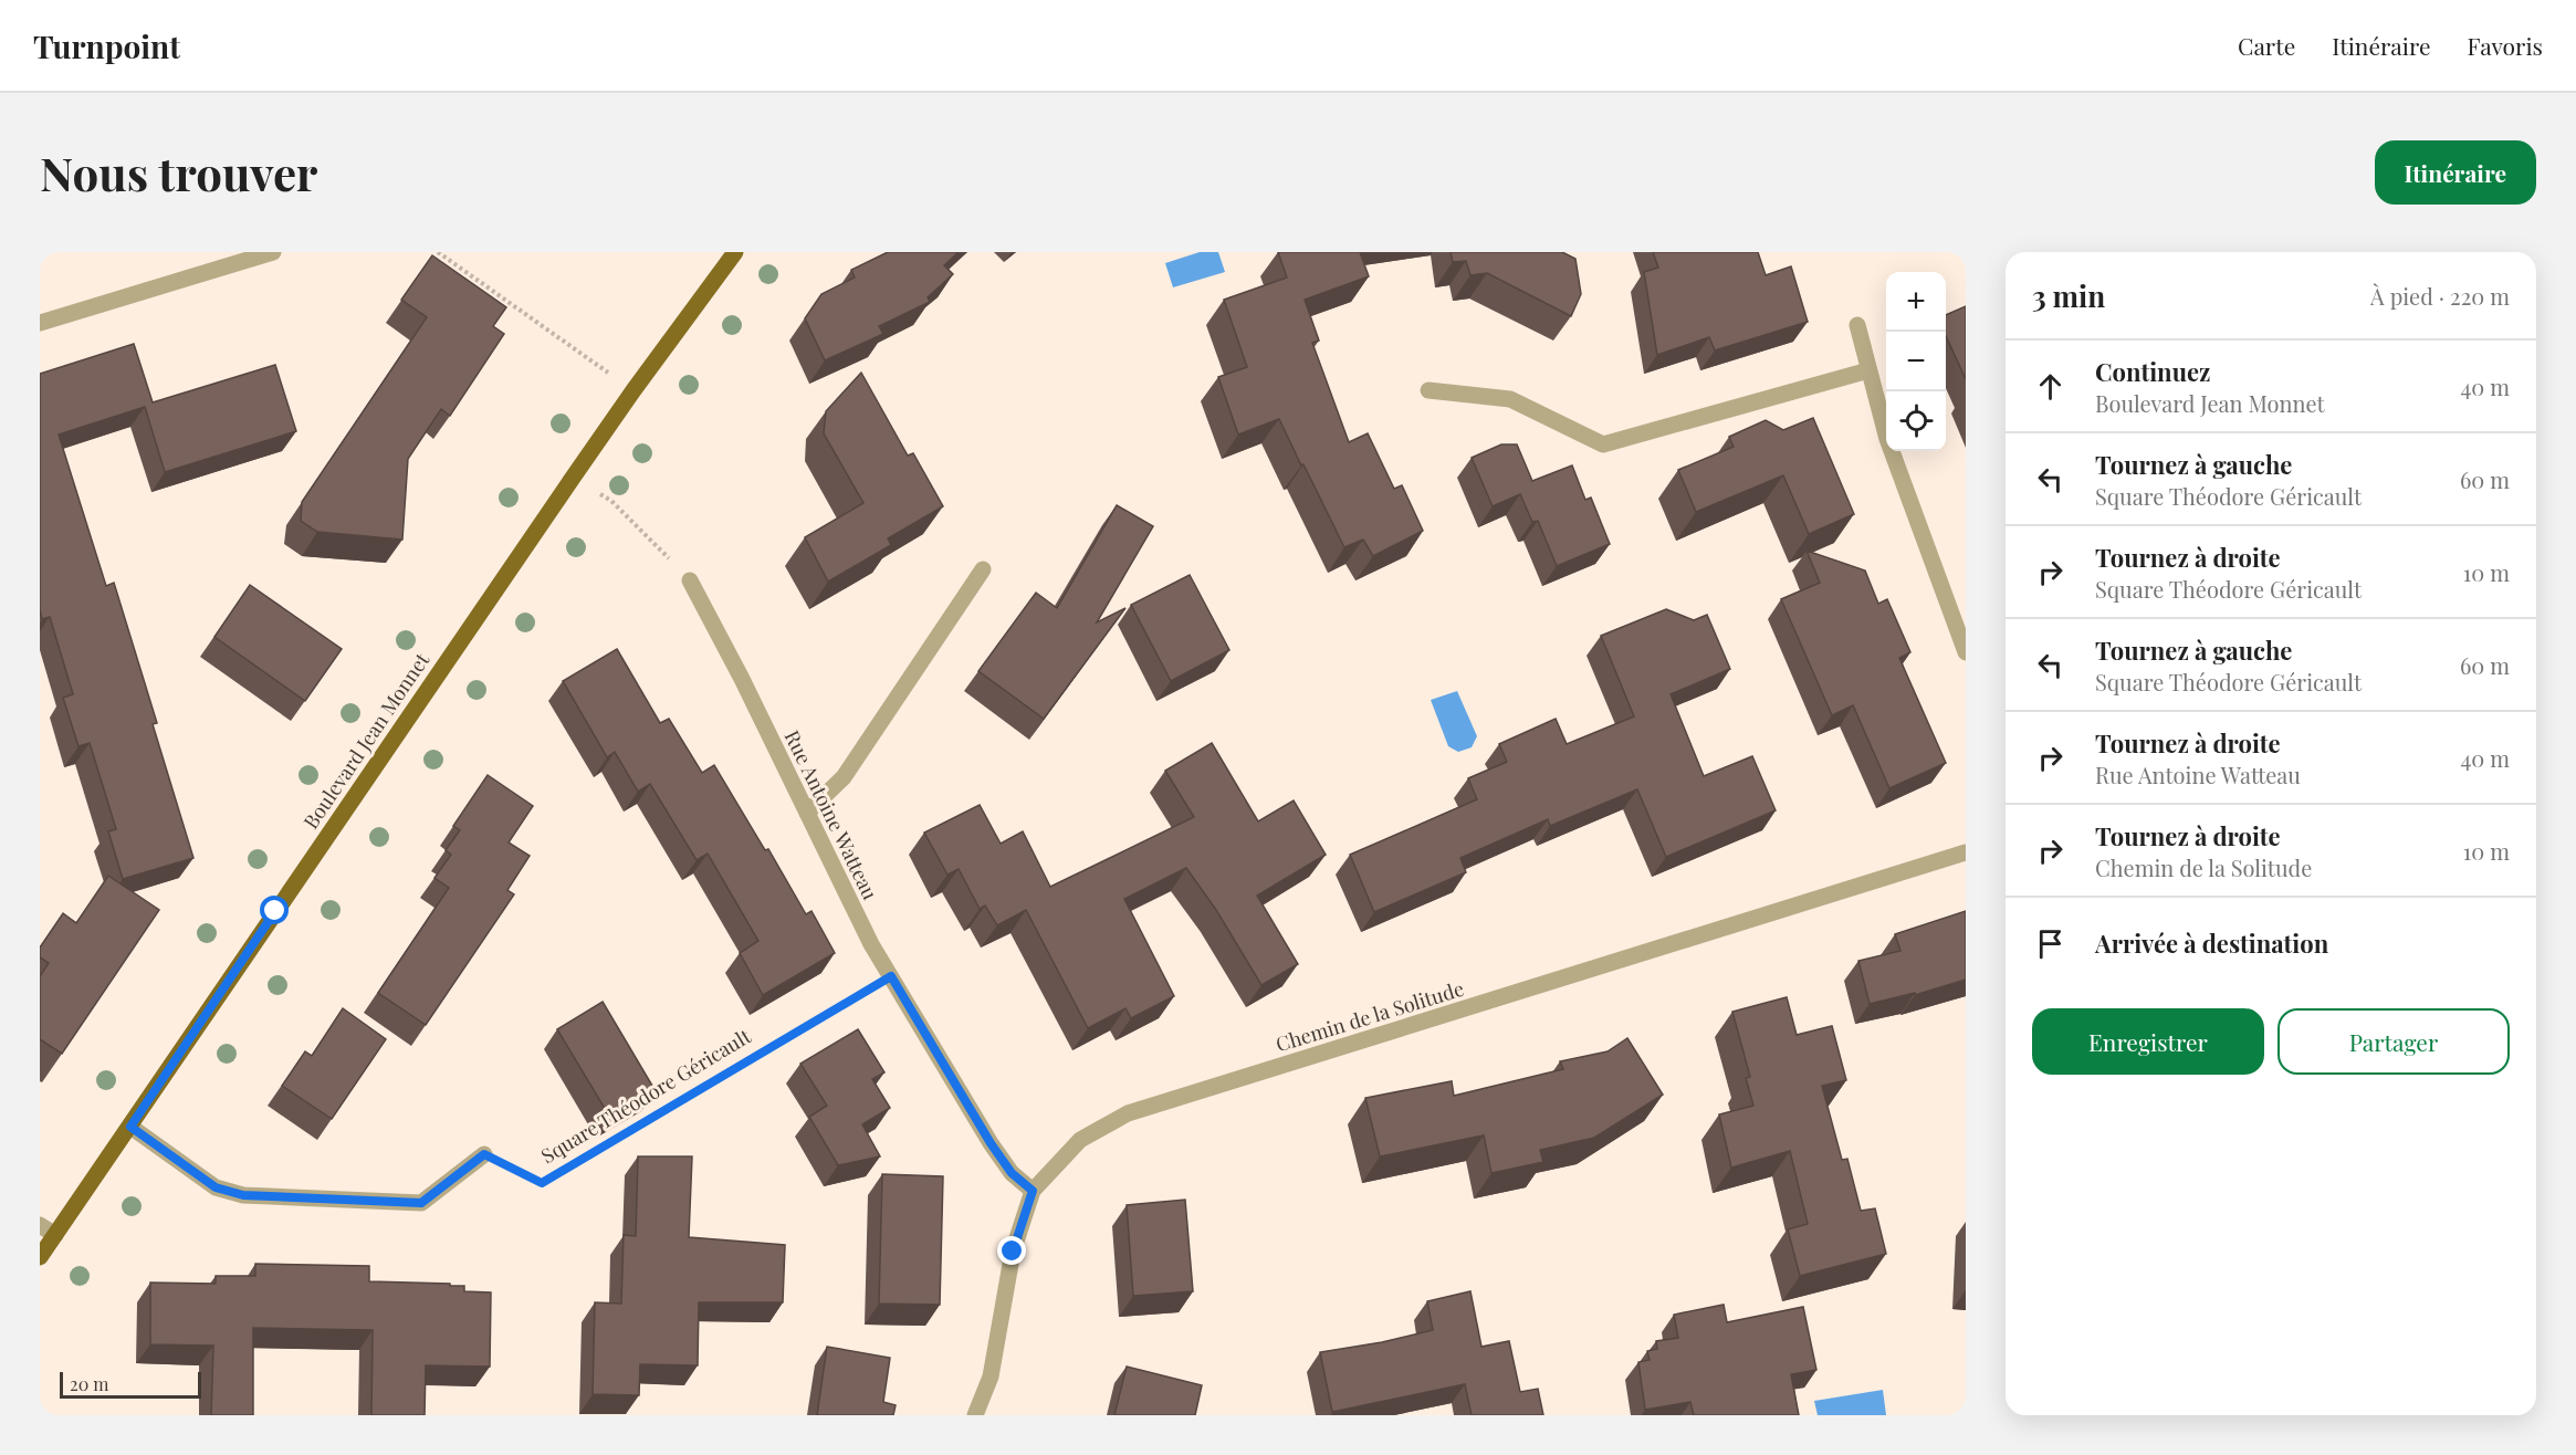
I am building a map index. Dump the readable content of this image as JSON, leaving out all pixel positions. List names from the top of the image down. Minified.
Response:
{"streets":{"main road":["Boulevard Jean Monnet"],"street":["Rue Antoine Watteau","Chemin de la Solitude"],"path":["Square Théodore Géricault"]},"crossings":[["Rue Antoine Watteau","Chemin de la Solitude"],["Rue Antoine Watteau","Square Théodore Géricault"]],"scale_bar":"20 m","page":{"header":"Turnpoint","nav":["Carte","Itinéraire","Favoris"],"buttons":["Itinéraire",["Enregistrer","Partager"]],"title":"Nous trouver","heading":["3 min","À pied · 220 m"],"map_buttons":["+","−"],"list":[["Continuez","Boulevard Jean Monnet","40 m"],["Tournez à gauche","Square Théodore Géricault","60 m"],["Tournez à droite","Square Théodore Géricault","10 m"],["Tournez à gauche","Square Théodore Géricault","60 m"],["Tournez à droite","Rue Antoine Watteau","40 m"],["Tournez à droite","Chemin de la Solitude","10 m"],"Arrivée à destination"],"scale":"20 m"}}
